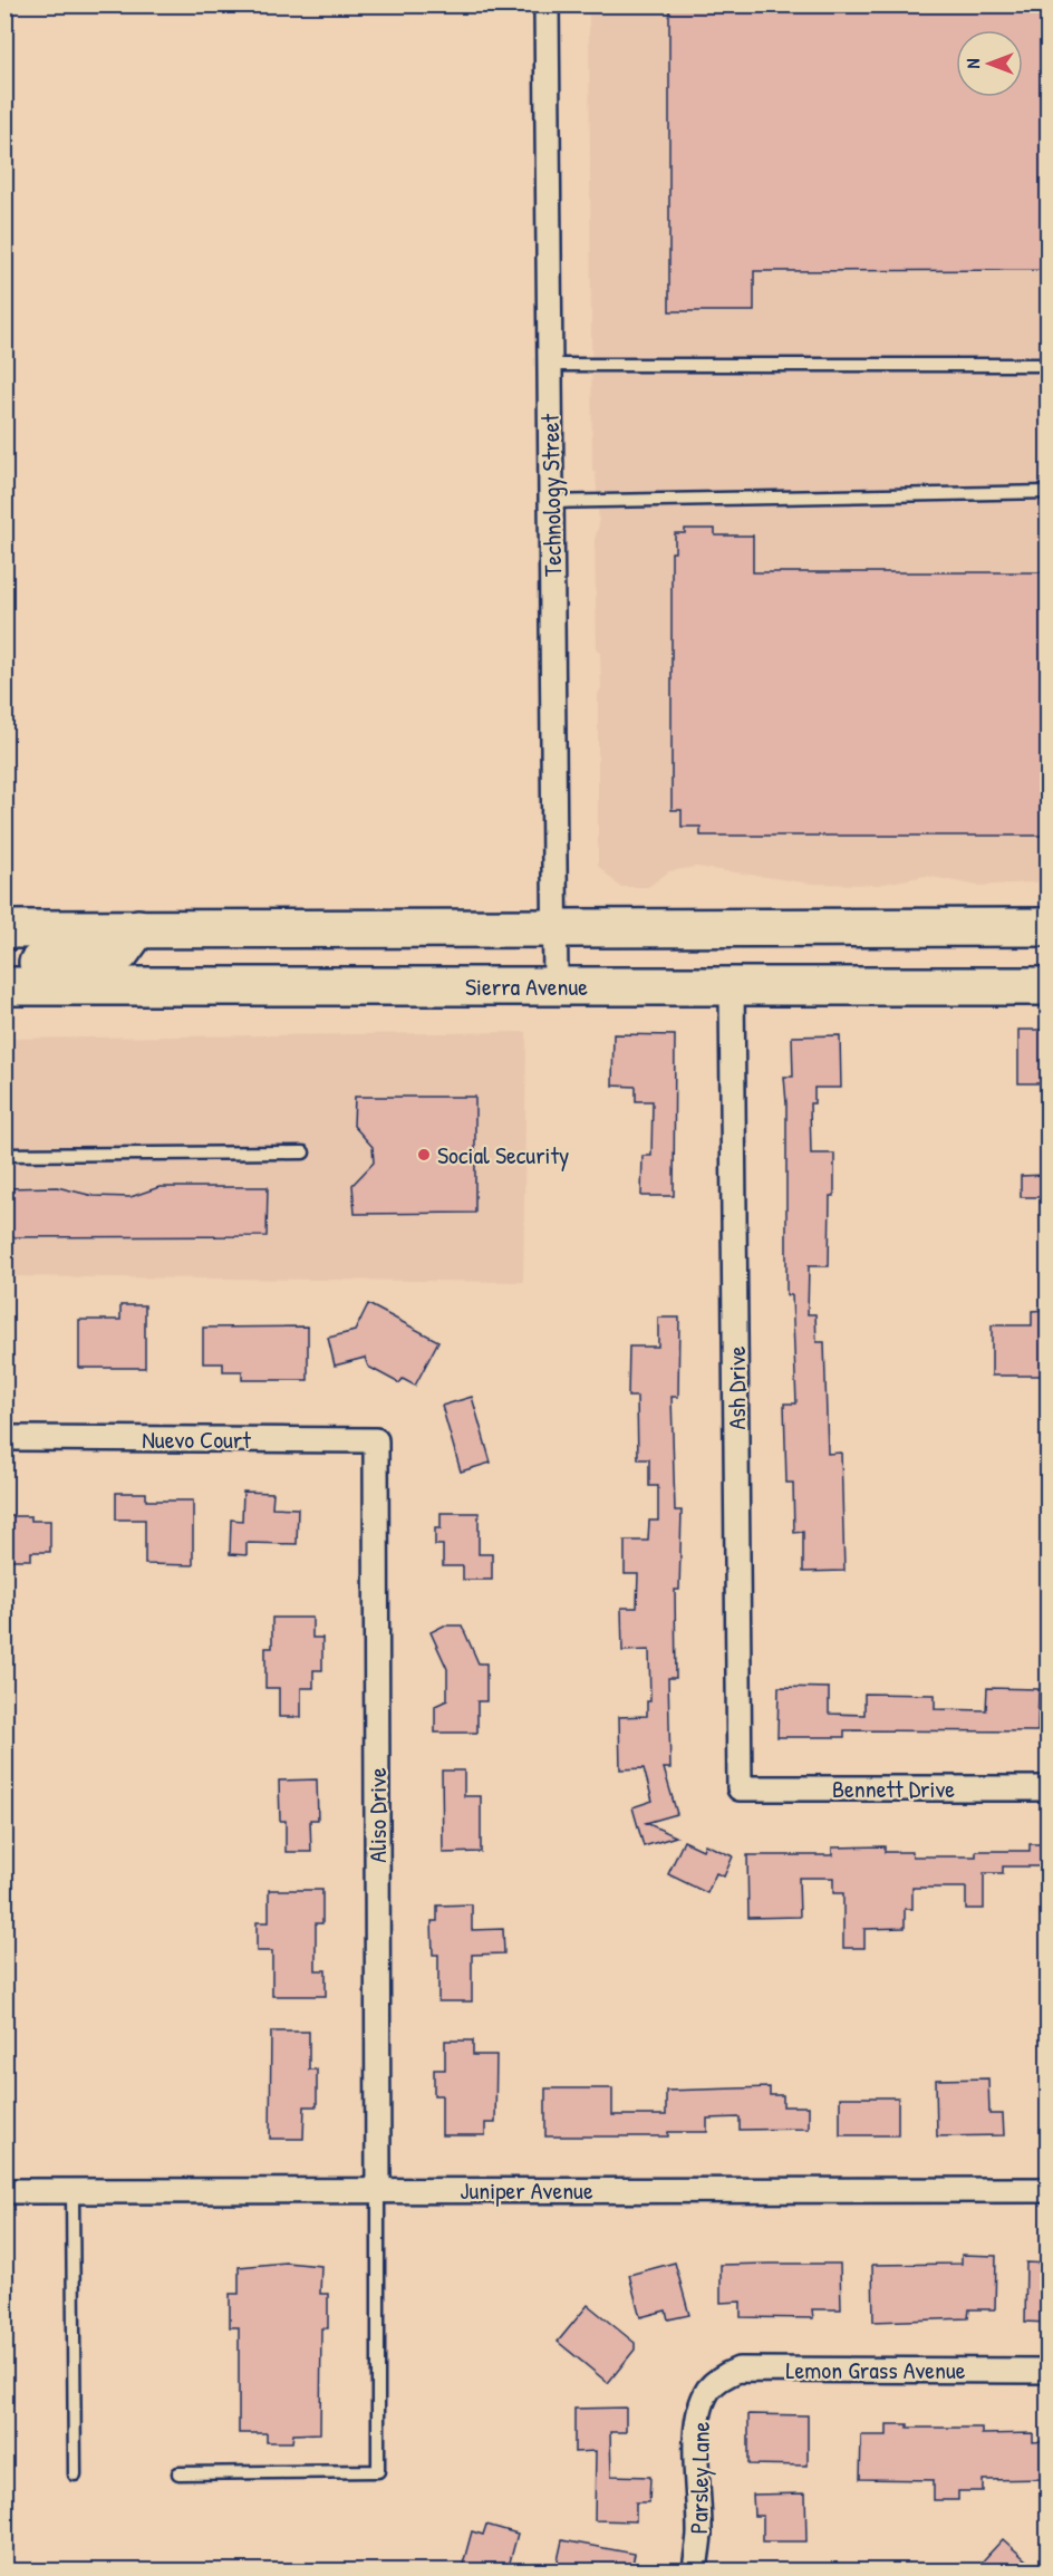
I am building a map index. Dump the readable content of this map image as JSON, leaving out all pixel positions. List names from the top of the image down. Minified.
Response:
{"streets":{"main road":["Sierra Avenue"],"street":["Technology Street","Ash Drive","Nuevo Court","Bennett Drive","Aliso Drive","Juniper Avenue","Lemon Grass Avenue","Parsley Lane"]},"crossings":[["Technology Street","Sierra Avenue"],["Sierra Avenue","Ash Drive"],["Ash Drive","Bennett Drive"],["Nuevo Court","Aliso Drive"],["Aliso Drive","Juniper Avenue"],["Lemon Grass Avenue","Parsley Lane"]],"places":["Social Security"],"north":"left"}
